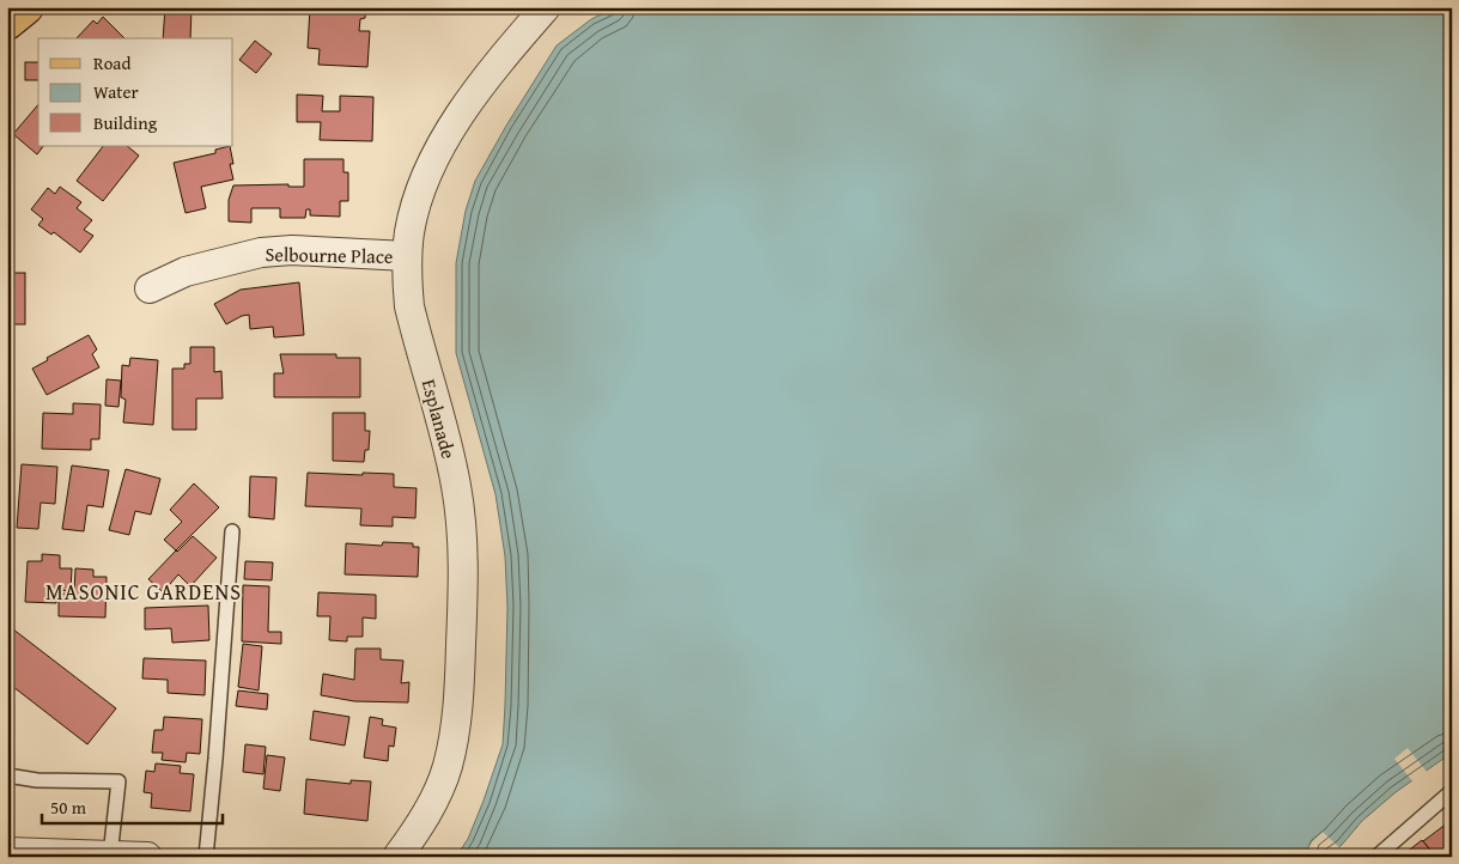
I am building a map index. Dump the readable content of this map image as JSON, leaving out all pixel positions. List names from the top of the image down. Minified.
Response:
{"streets":{"street":["Selbourne Place","Esplanade"]},"crossings":[["Selbourne Place","Esplanade"]],"districts":["MASONIC GARDENS"],"legend":["Road","Water","Building"],"scale_bar":"50 m"}
